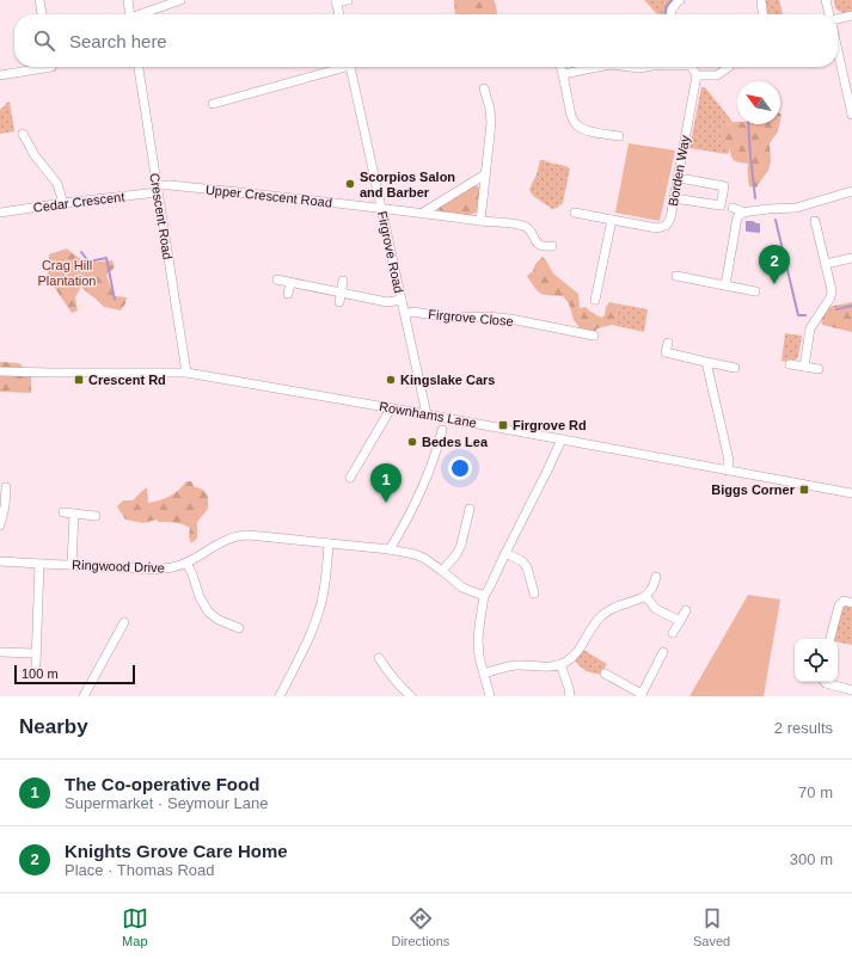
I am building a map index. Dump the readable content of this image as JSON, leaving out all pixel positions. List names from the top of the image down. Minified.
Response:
{"streets":{"street":["Borden Way","Upper Crescent Road","Cedar Crescent","Crescent Road","Firgrove Road","Firgrove Close","Rownhams Lane","Ringwood Drive"]},"crossings":[["Upper Crescent Road","Cedar Crescent"],["Upper Crescent Road","Crescent Road"],["Upper Crescent Road","Firgrove Road"],["Cedar Crescent","Crescent Road"],["Crescent Road","Rownhams Lane"],["Firgrove Road","Firgrove Close"],["Firgrove Road","Rownhams Lane"]],"parks":["Crag Hill Plantation"],"places":{"other":["Scorpios Salon and Barber","Kingslake Cars","Bedes Lea"],"transit":["Crescent Rd","Firgrove Rd","Biggs Corner"]},"scale_bar":"100 m","north":"top left","page":{"search":"Search here","pins":["2","1"],"scale":"100 m","heading":["Nearby","2 results"],"list":[{"mark":"1","name":"The Co-operative Food","note":"Supermarket · Seymour Lane","value":"70 m"},{"mark":"2","name":"Knights Grove Care Home","note":"Place · Thomas Road","value":"300 m"}],"nav":["Map","Directions","Saved"]}}
